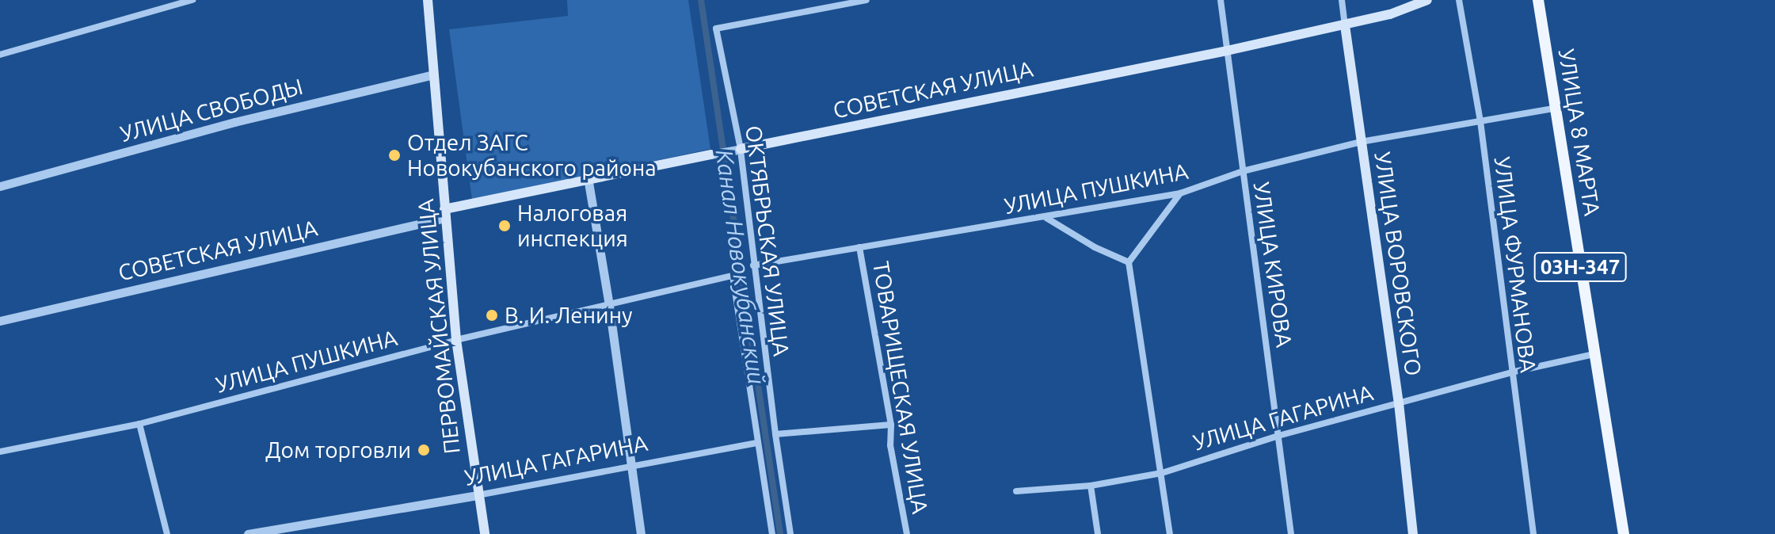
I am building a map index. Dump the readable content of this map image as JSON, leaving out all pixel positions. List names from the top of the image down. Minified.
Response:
{"streets":{"main road":["СОВЕТСКАЯ УЛИЦА","УЛИЦА 8 МАРТА","УЛИЦА ВОРОВСКОГО","03Н-347","ПЕРВОМАЙСКАЯ УЛИЦА"],"street":["УЛИЦА СВОБОДЫ","УЛИЦА ПУШКИНА","ОКТЯБРЬСКАЯ УЛИЦА","УЛИЦА КИРОВА","УЛИЦА ФУРМАНОВА","ТОВАРИЩЕСКАЯ УЛИЦА","УЛИЦА ГАГАРИНА"]},"crossings":[["СОВЕТСКАЯ УЛИЦА","ОКТЯБРЬСКАЯ УЛИЦА"],["СОВЕТСКАЯ УЛИЦА","УЛИЦА ВОРОВСКОГО"],["СОВЕТСКАЯ УЛИЦА","УЛИЦА КИРОВА"],["СОВЕТСКАЯ УЛИЦА","ПЕРВОМАЙСКАЯ УЛИЦА"],["УЛИЦА СВОБОДЫ","ПЕРВОМАЙСКАЯ УЛИЦА"],["УЛИЦА 8 МАРТА","УЛИЦА ПУШКИНА"],["УЛИЦА 8 МАРТА","УЛИЦА ГАГАРИНА"],["УЛИЦА ПУШКИНА","ОКТЯБРЬСКАЯ УЛИЦА"],["УЛИЦА ПУШКИНА","УЛИЦА ВОРОВСКОГО"],["УЛИЦА ПУШКИНА","УЛИЦА КИРОВА"],["УЛИЦА ПУШКИНА","УЛИЦА ФУРМАНОВА"],["УЛИЦА ПУШКИНА","ПЕРВОМАЙСКАЯ УЛИЦА"],["УЛИЦА ПУШКИНА","ТОВАРИЩЕСКАЯ УЛИЦА"],["ОКТЯБРЬСКАЯ УЛИЦА","УЛИЦА ГАГАРИНА"],["УЛИЦА ВОРОВСКОГО","УЛИЦА ГАГАРИНА"],["УЛИЦА КИРОВА","УЛИЦА ГАГАРИНА"],["УЛИЦА ФУРМАНОВА","УЛИЦА ГАГАРИНА"],["ПЕРВОМАЙСКАЯ УЛИЦА","УЛИЦА ГАГАРИНА"]],"water":["Канал Новокубанский"],"places":["Отдел ЗАГС Новокубанского района","Налоговая инспекция","В. И. Ленину","Дом торговли"]}
